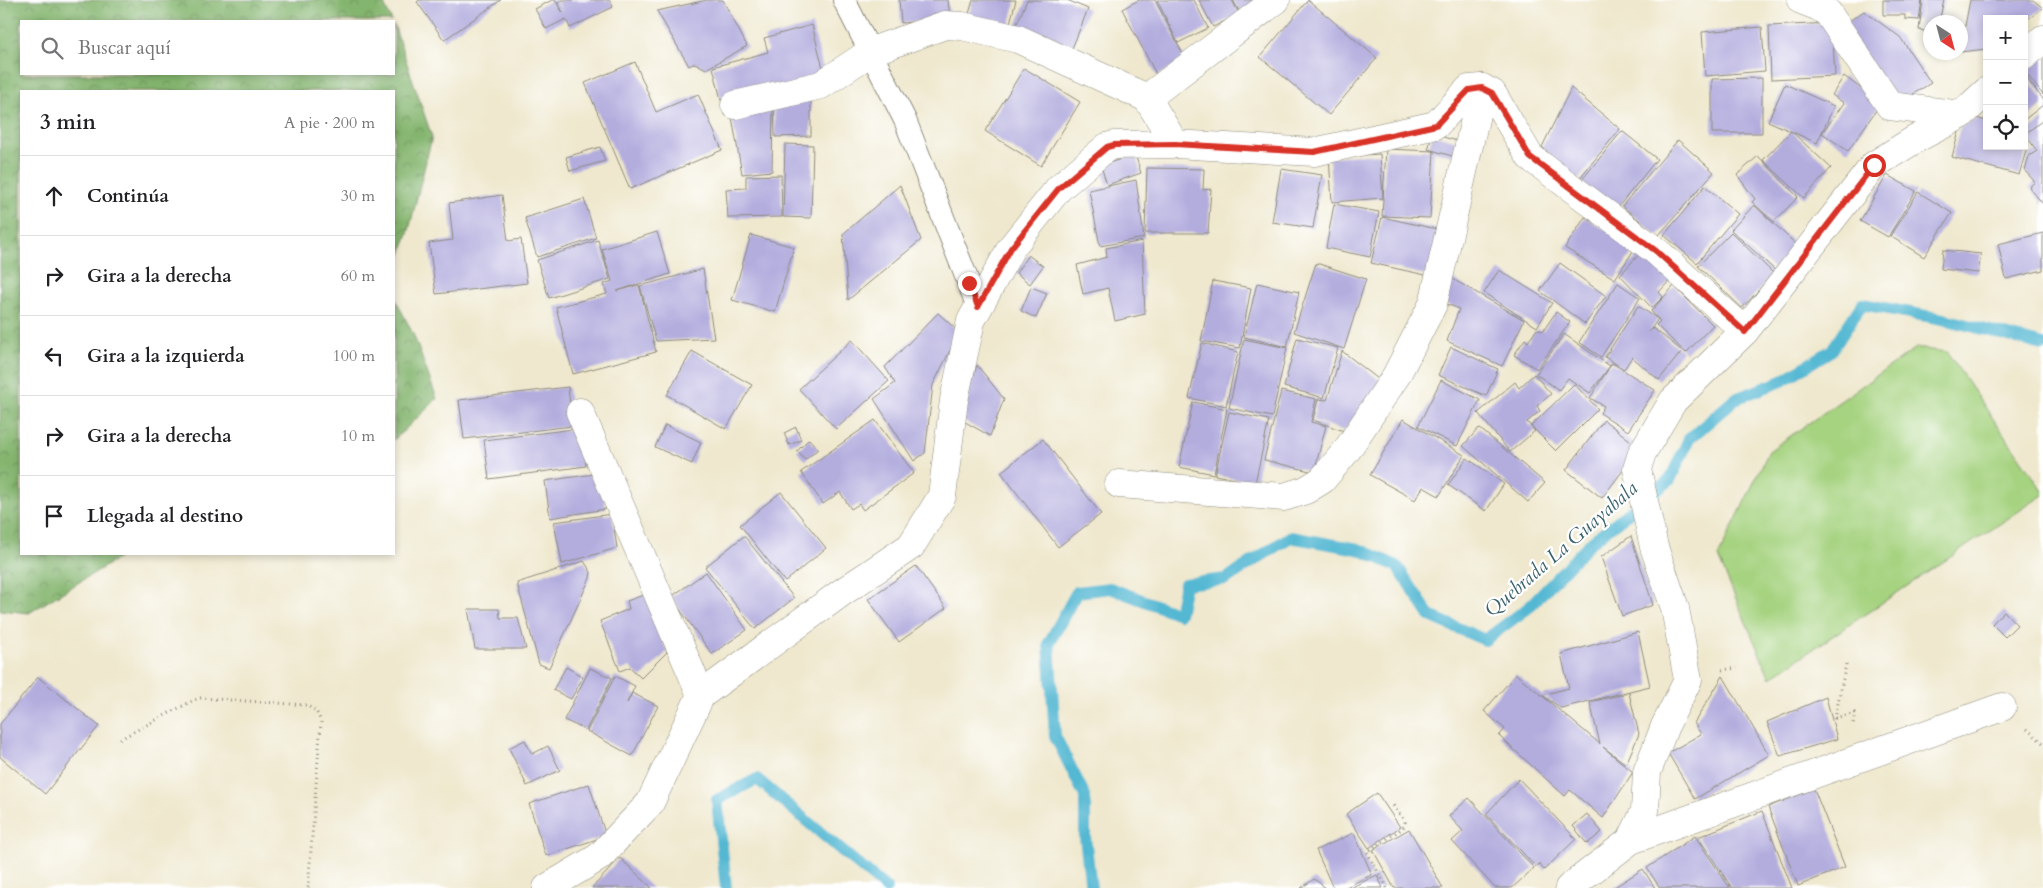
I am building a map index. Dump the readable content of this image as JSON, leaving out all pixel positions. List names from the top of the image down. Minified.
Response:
{"water":["Quebrada La Guayabala"],"north":"bottom right","page":{"map_buttons":["+","−"],"search":"Buscar aquí","heading":["3 min","A pie · 200 m"],"list":[["Continúa","30 m"],["Gira a la derecha","60 m"],["Gira a la izquierda","100 m"],["Gira a la derecha","10 m"],"Llegada al destino"]}}
